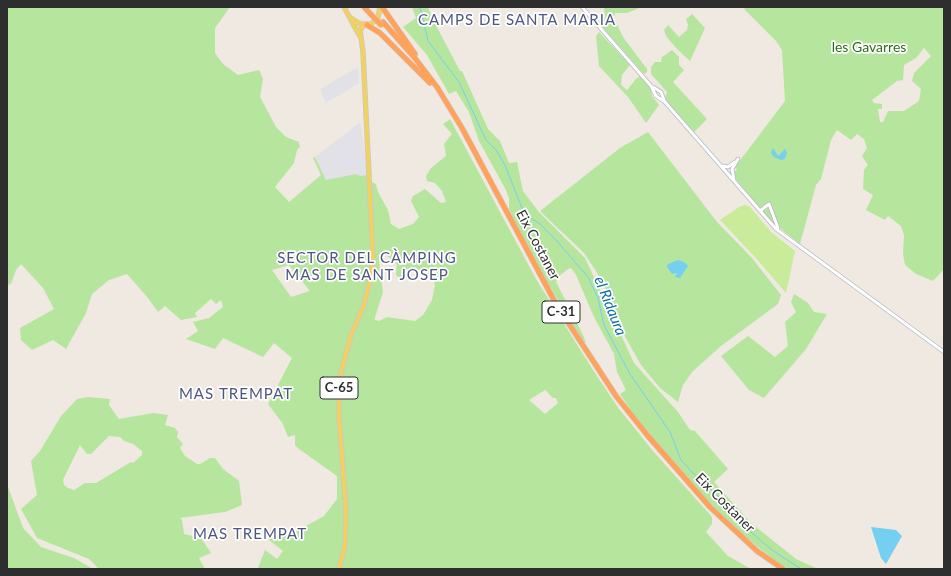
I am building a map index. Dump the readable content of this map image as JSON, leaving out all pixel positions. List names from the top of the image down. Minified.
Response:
{"streets":{"highway":["Eix Costaner","C-31"],"main road":["C-65"]},"districts":["CAMPS DE SANTA MARIA","SECTOR DEL CÀMPING MAS DE SANT JOSEP","MAS TREMPAT","MAS TREMPAT"],"water":["el Ridaura"],"parks":["les Gavarres"]}
